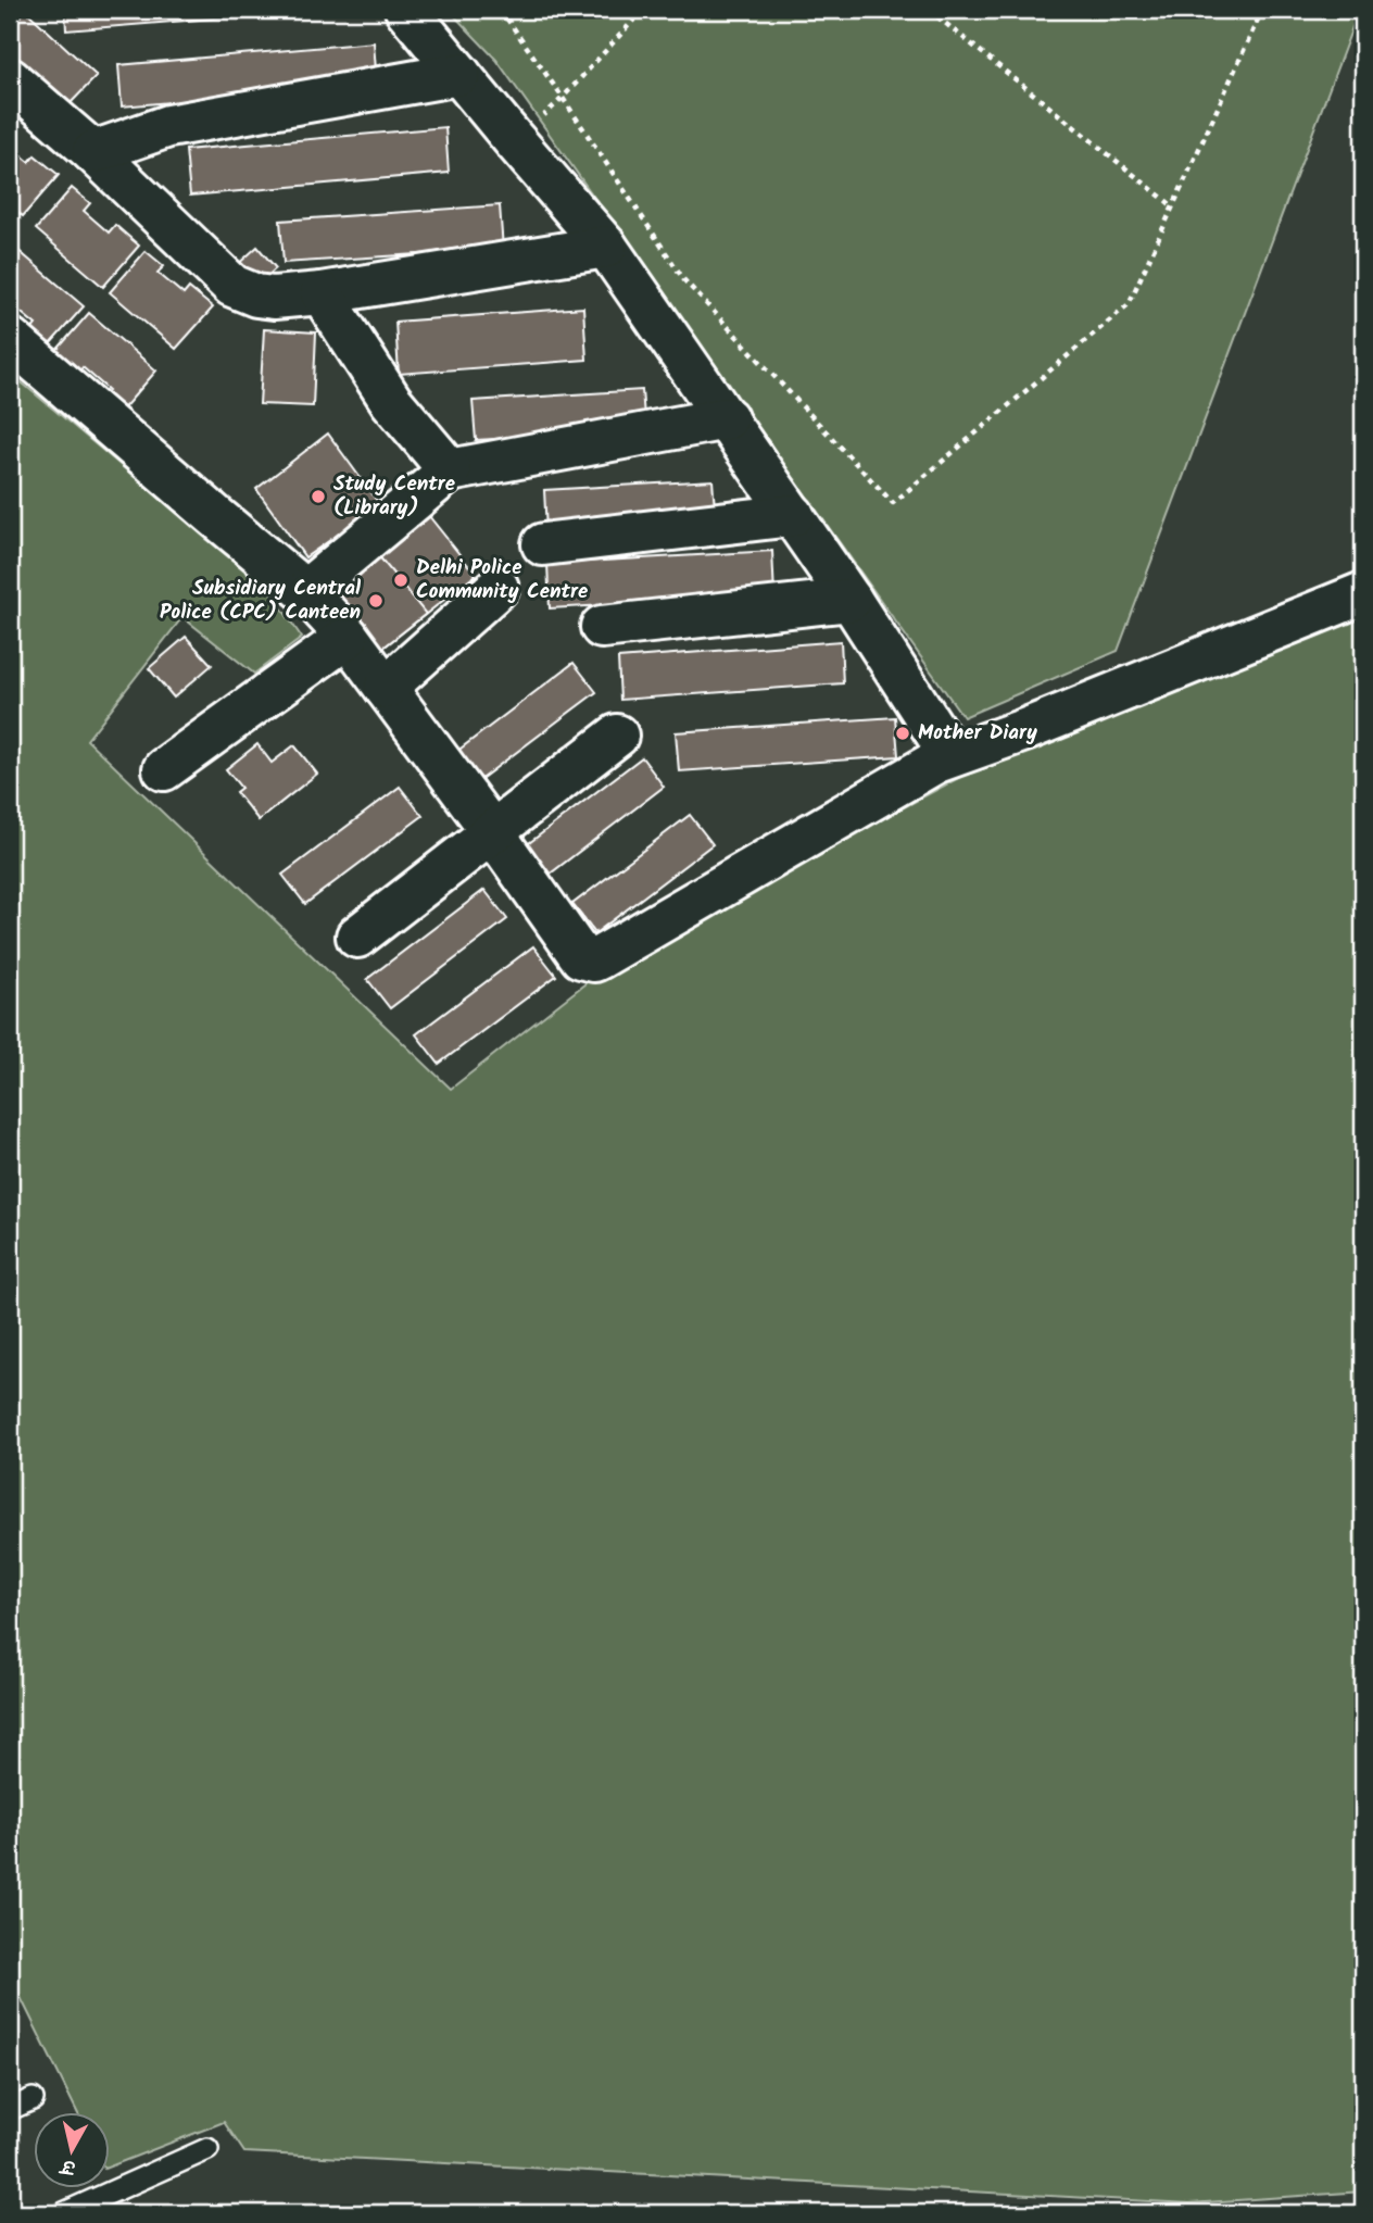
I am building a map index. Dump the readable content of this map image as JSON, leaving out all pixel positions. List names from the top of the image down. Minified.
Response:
{"places":["Study Centre (Library)","Delhi Police Community Centre","Subsidiary Central Police (CPC) Canteen","Mother Diary"],"north":"bottom"}
